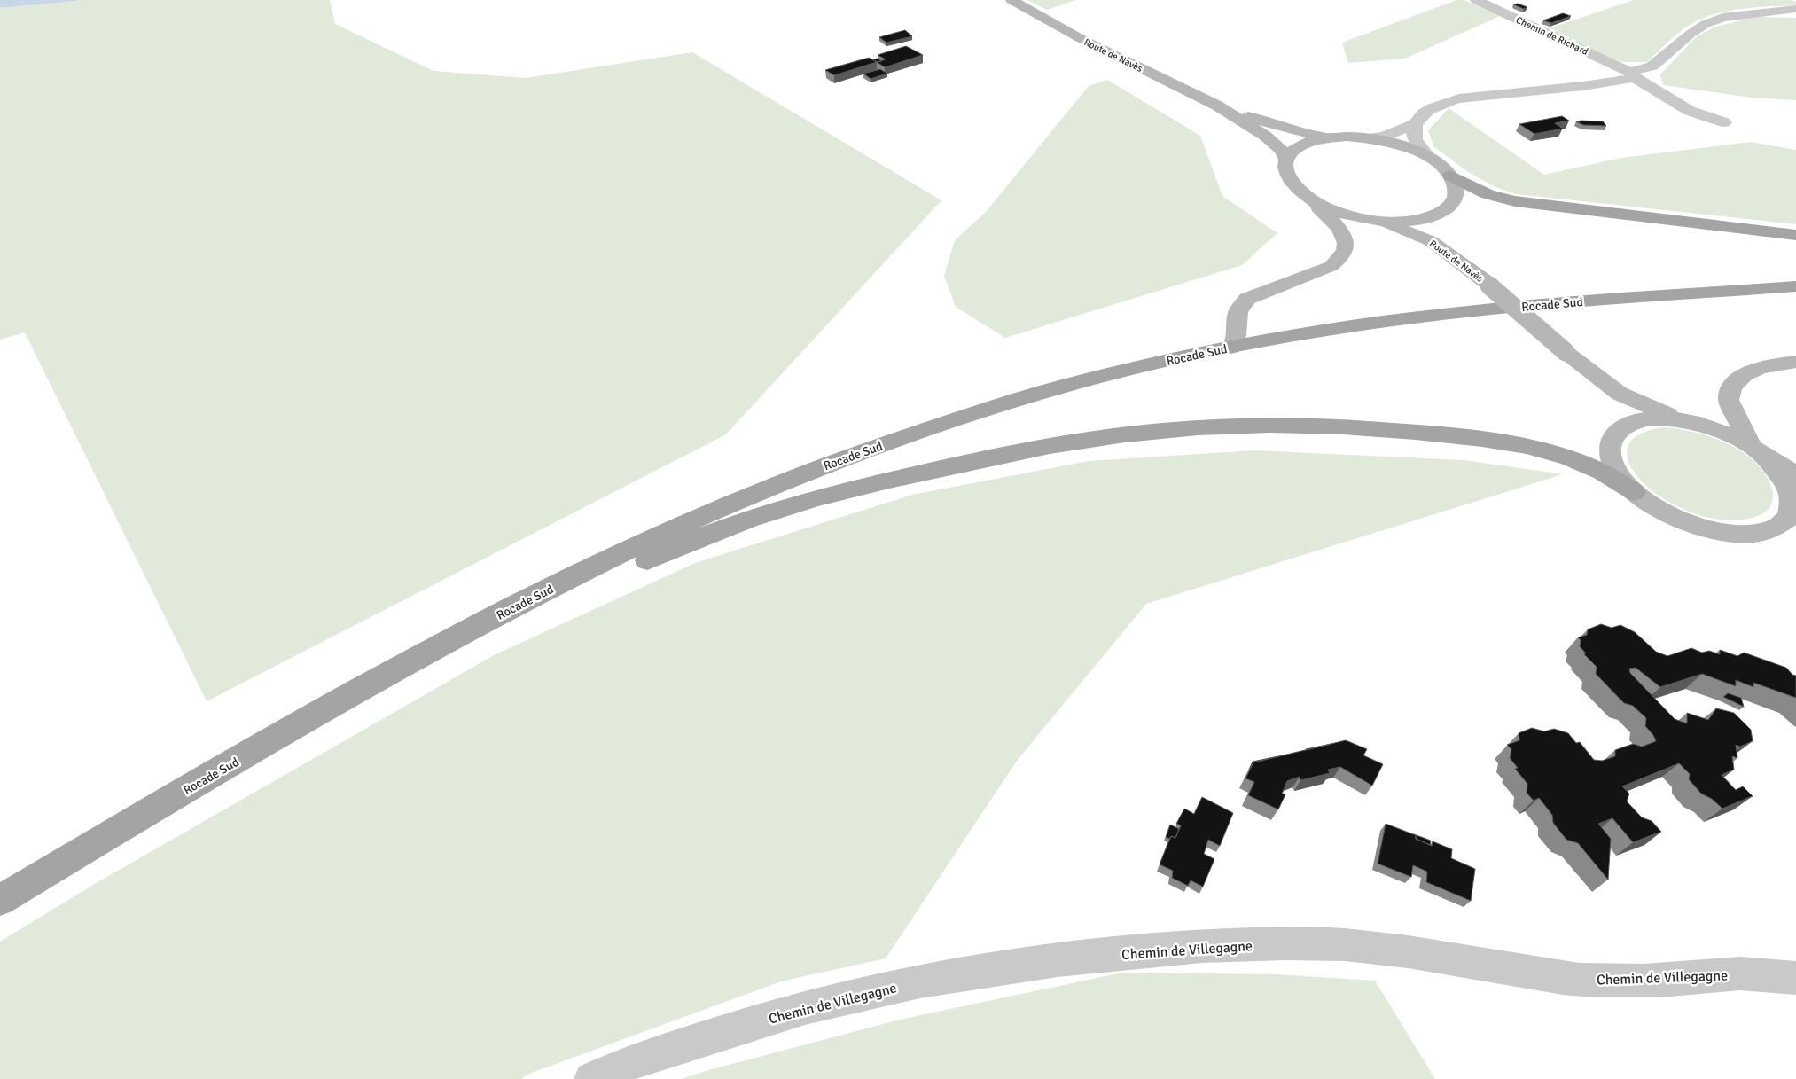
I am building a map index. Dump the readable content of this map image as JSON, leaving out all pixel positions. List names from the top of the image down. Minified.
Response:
{"streets":{"main road":["Route de Navès","Rocade Sud"],"street":["Chemin de Richard","Chemin de Villegagne"]}}
